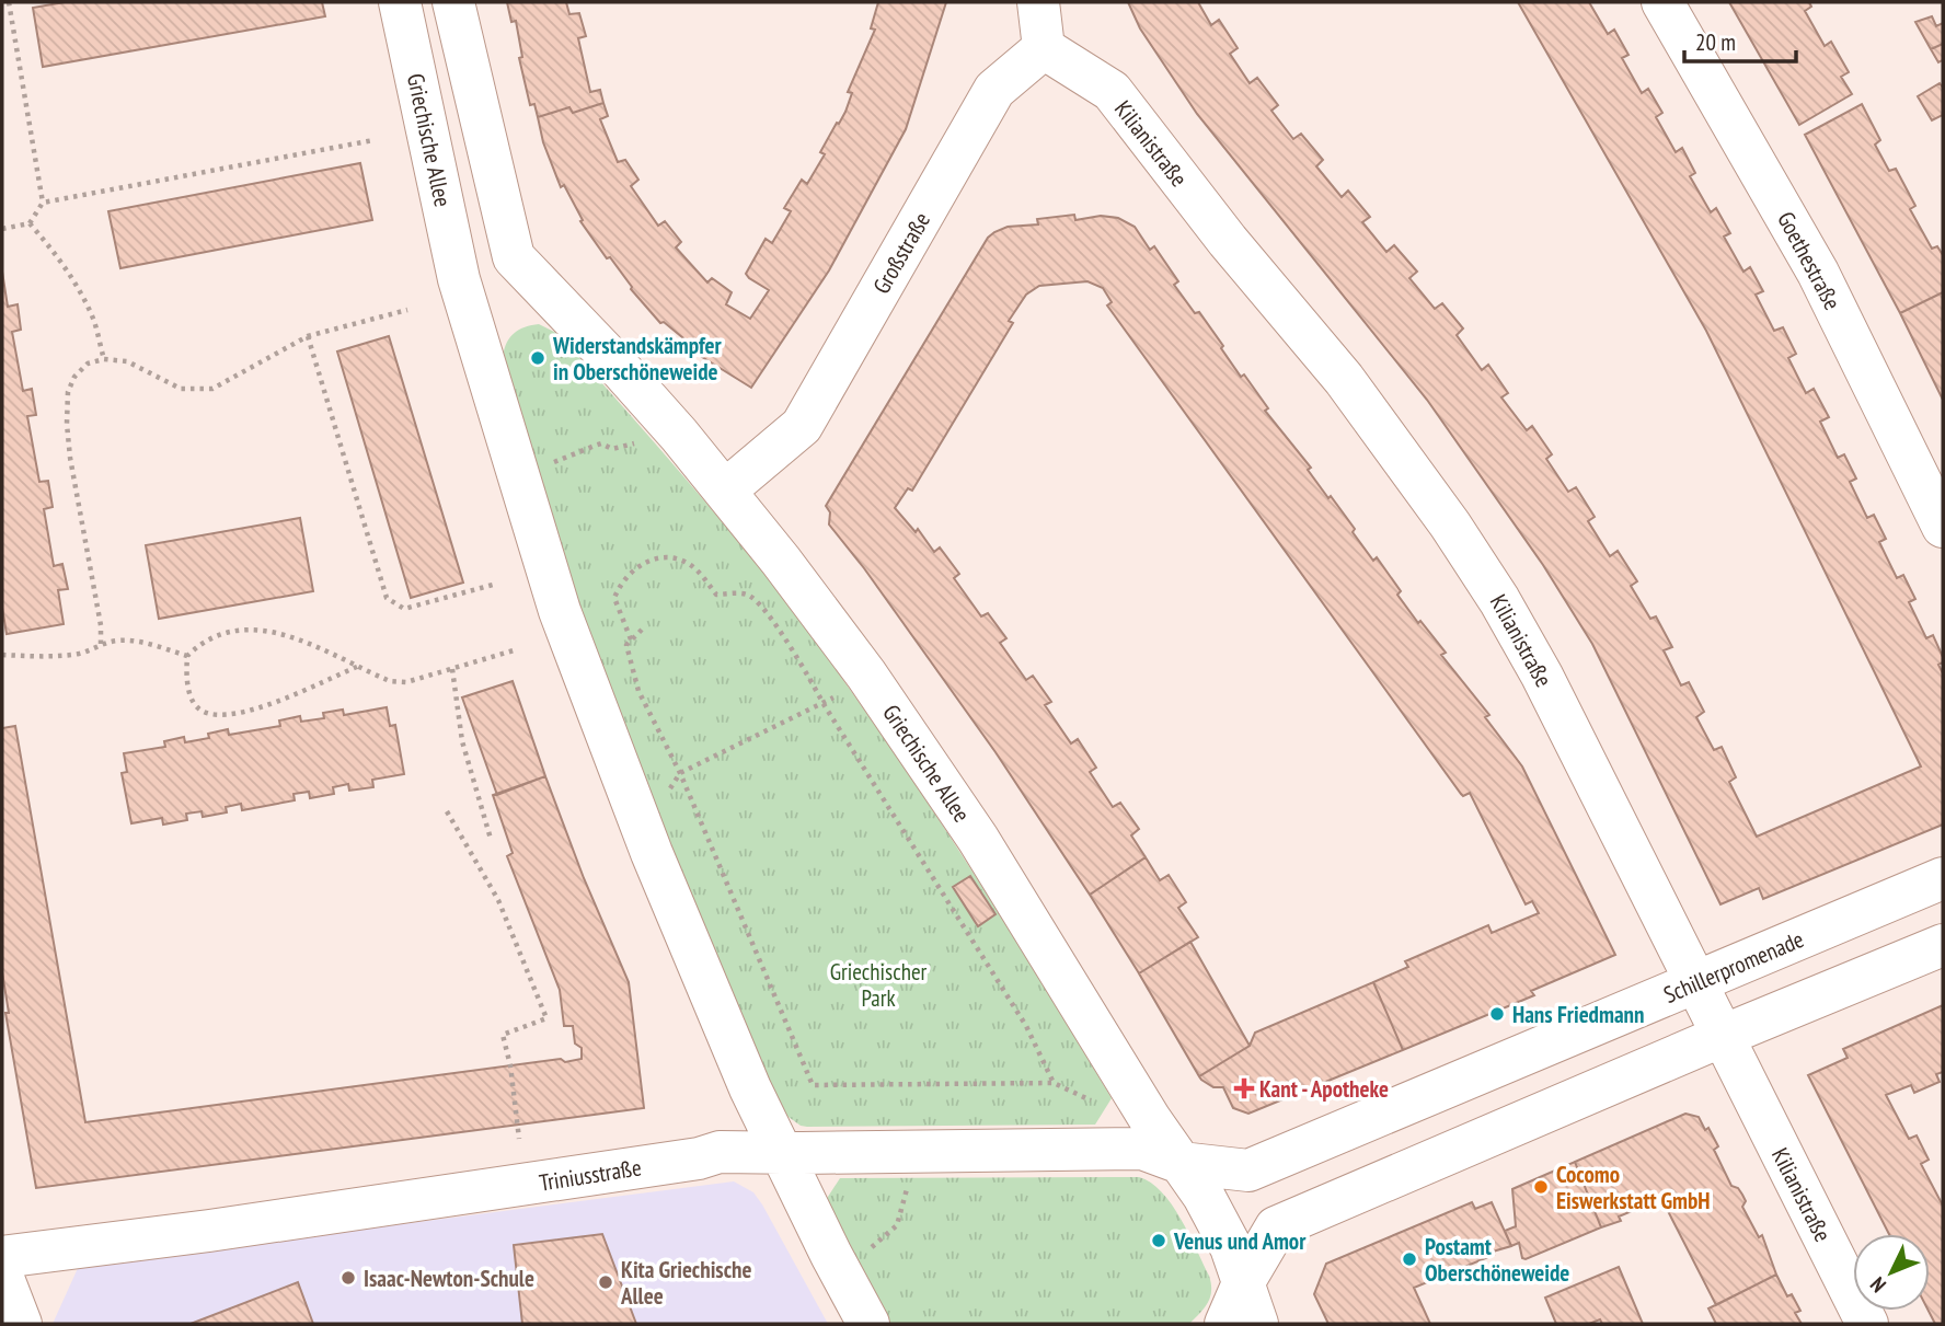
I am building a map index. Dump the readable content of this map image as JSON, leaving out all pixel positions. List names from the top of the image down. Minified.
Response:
{"streets":{"street":["Griechische Allee","Kilianistraße","Großstraße","Goethestraße","Schillerpromenade","Triniusstraße"]},"crossings":[["Griechische Allee","Großstraße"],["Griechische Allee","Schillerpromenade"],["Griechische Allee","Triniusstraße"],["Kilianistraße","Großstraße"],["Kilianistraße","Schillerpromenade"],["Schillerpromenade","Triniusstraße"]],"parks":["Griechischer Park"],"places":{"other":["Widerstandskämpfer in Oberschöneweide","Hans Friedmann","Cocomo Eiswerkstatt GmbH","Venus und Amor","Postamt Oberschöneweide","Isaac-Newton-Schule","Kita Griechische Allee"],"health":["Kant - Apotheke"]},"scale_bar":"20 m","north":"bottom left"}
